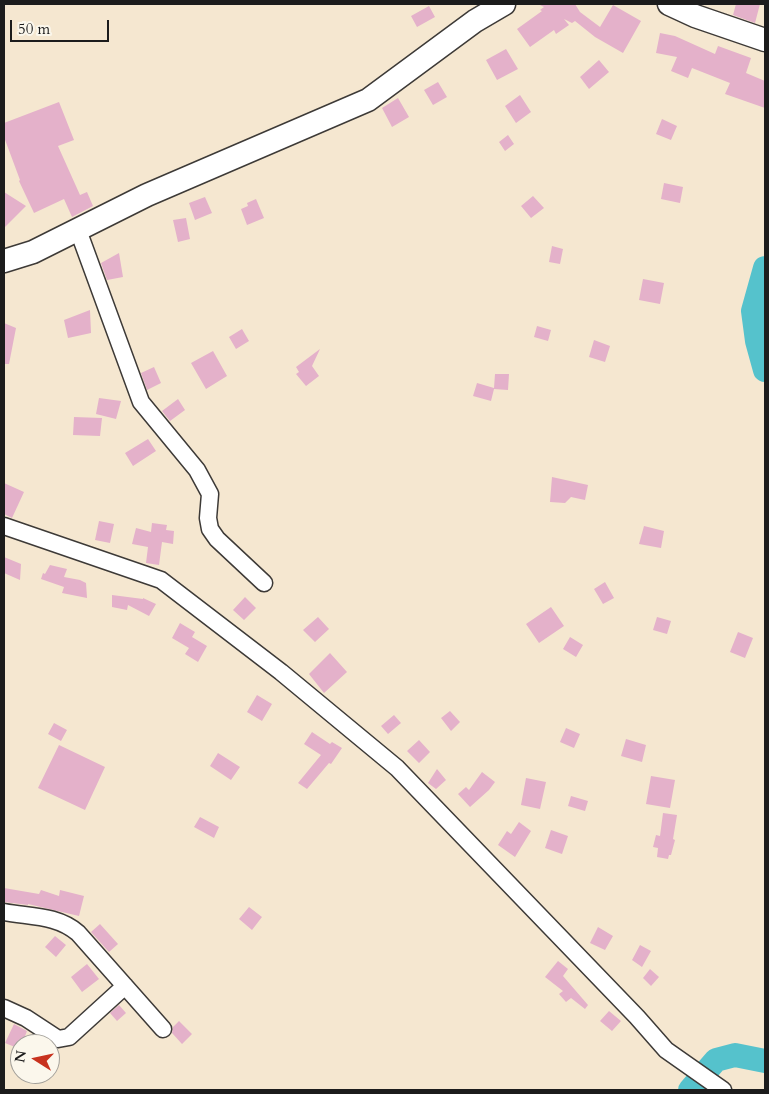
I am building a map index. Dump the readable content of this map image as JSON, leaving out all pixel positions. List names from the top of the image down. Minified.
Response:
{"scale_bar":"50 m","north":"left"}
